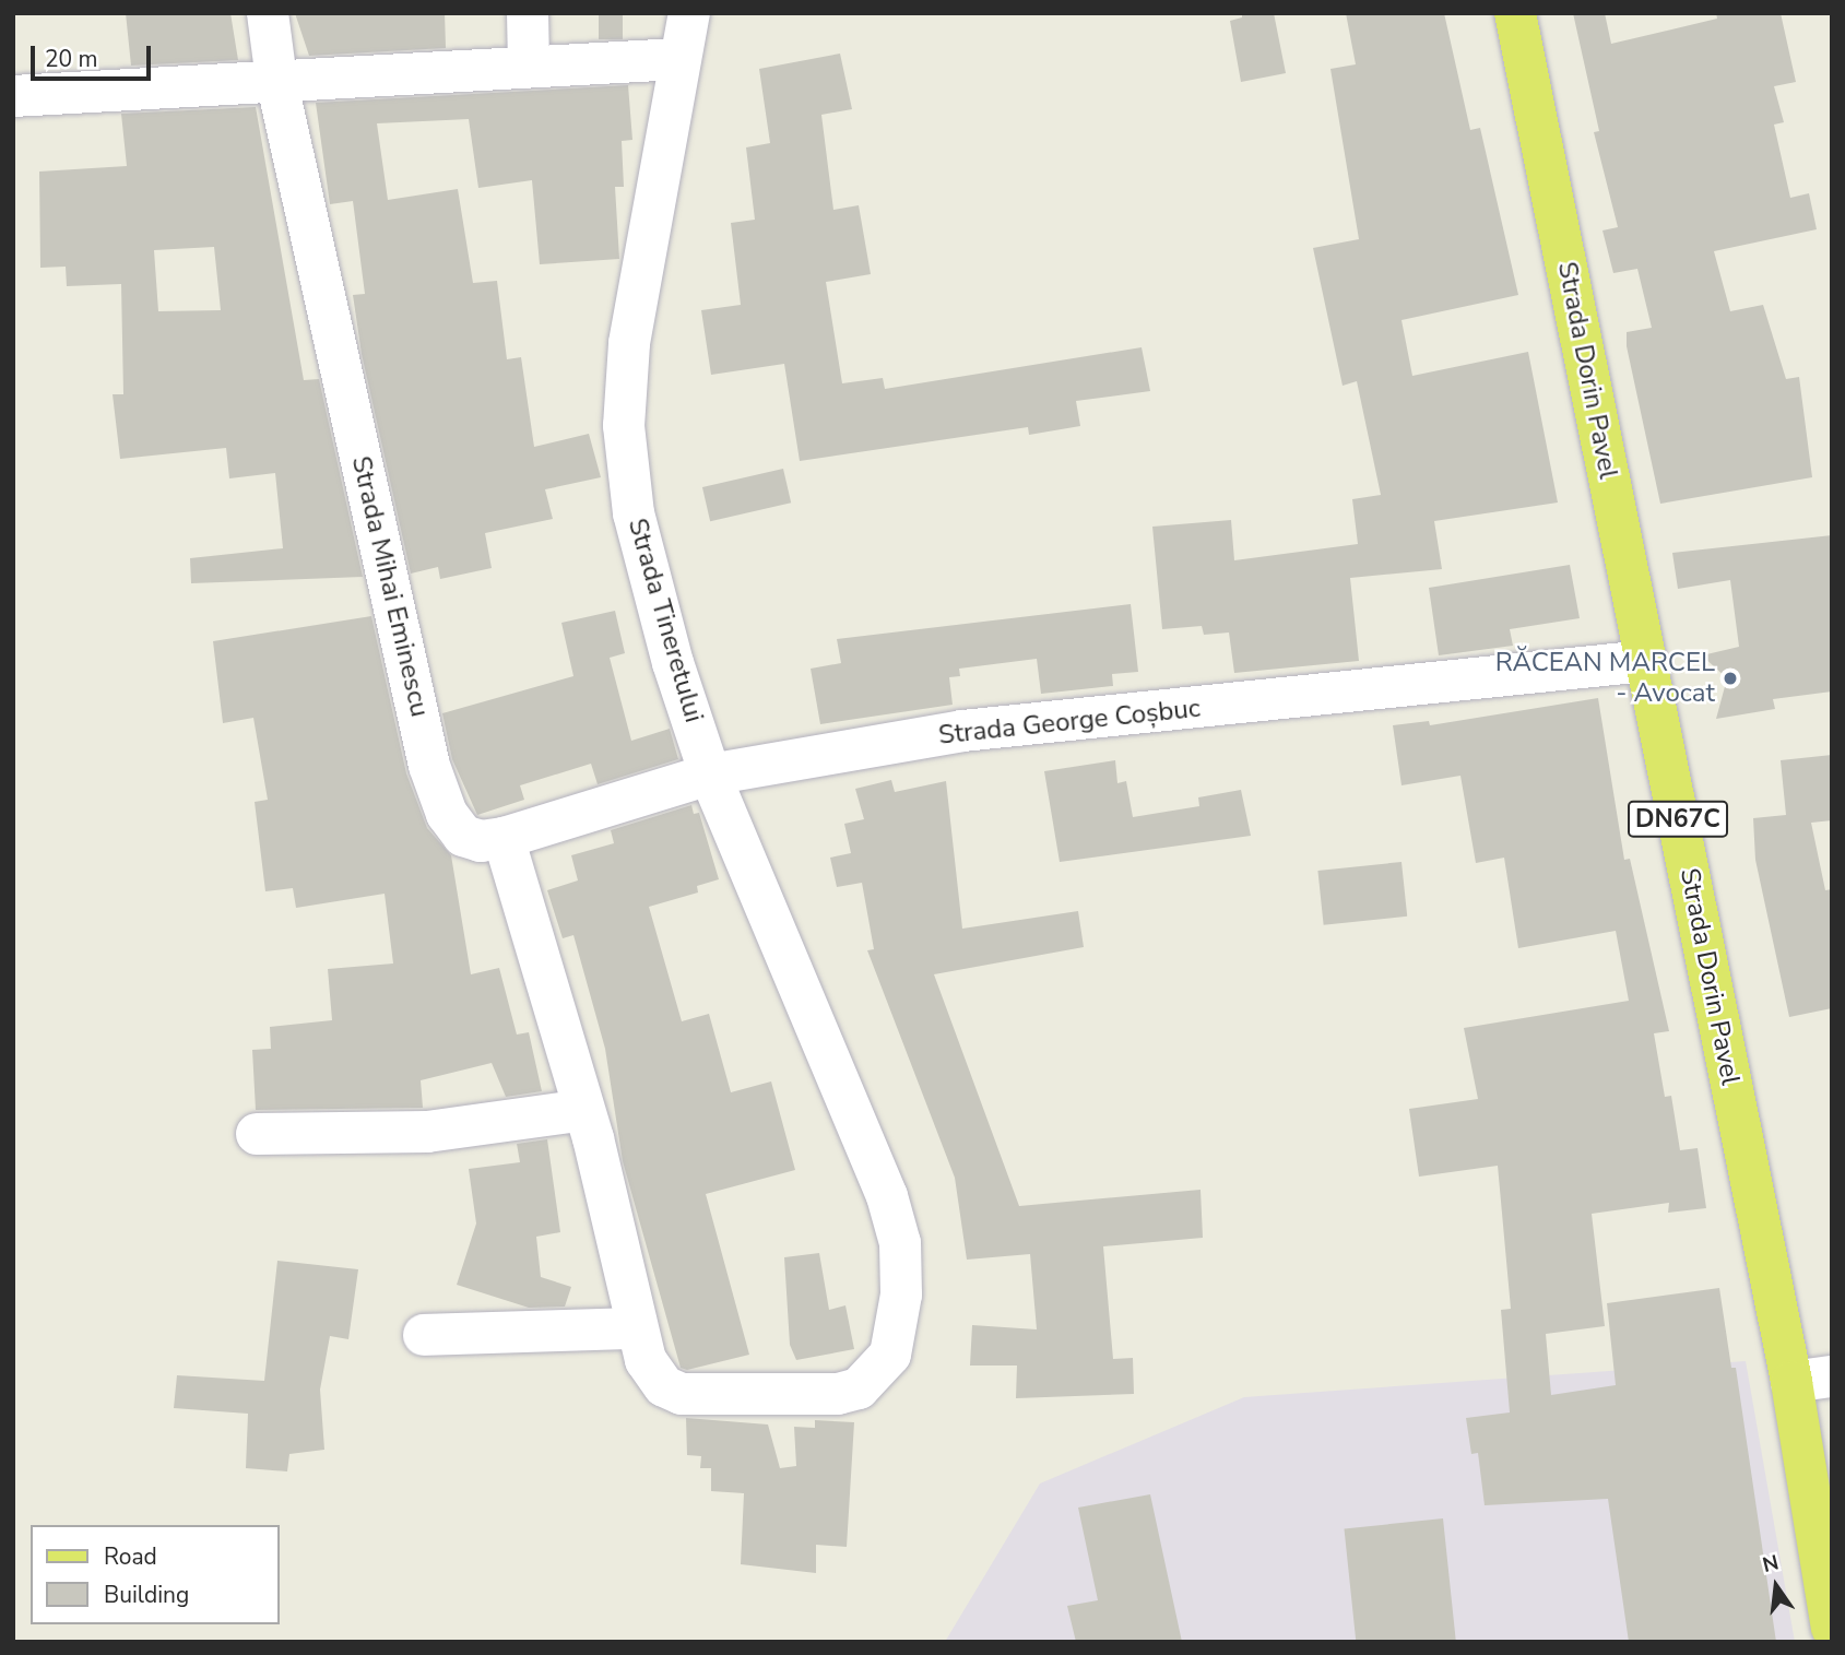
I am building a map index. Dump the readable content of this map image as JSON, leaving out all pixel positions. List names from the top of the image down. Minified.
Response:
{"streets":{"main road":["Strada Dorin Pavel","DN67C"],"street":["Strada Mihai Eminescu","Strada Tineretului","Strada George Coșbuc"]},"crossings":[["Strada Dorin Pavel","Strada George Coșbuc"],["Strada Mihai Eminescu","Strada George Coșbuc"],["Strada Tineretului","Strada George Coșbuc"]],"places":["RĂCEAN MARCEL - Avocat"],"legend":["Road","Building"],"scale_bar":"20 m","north":"top"}
